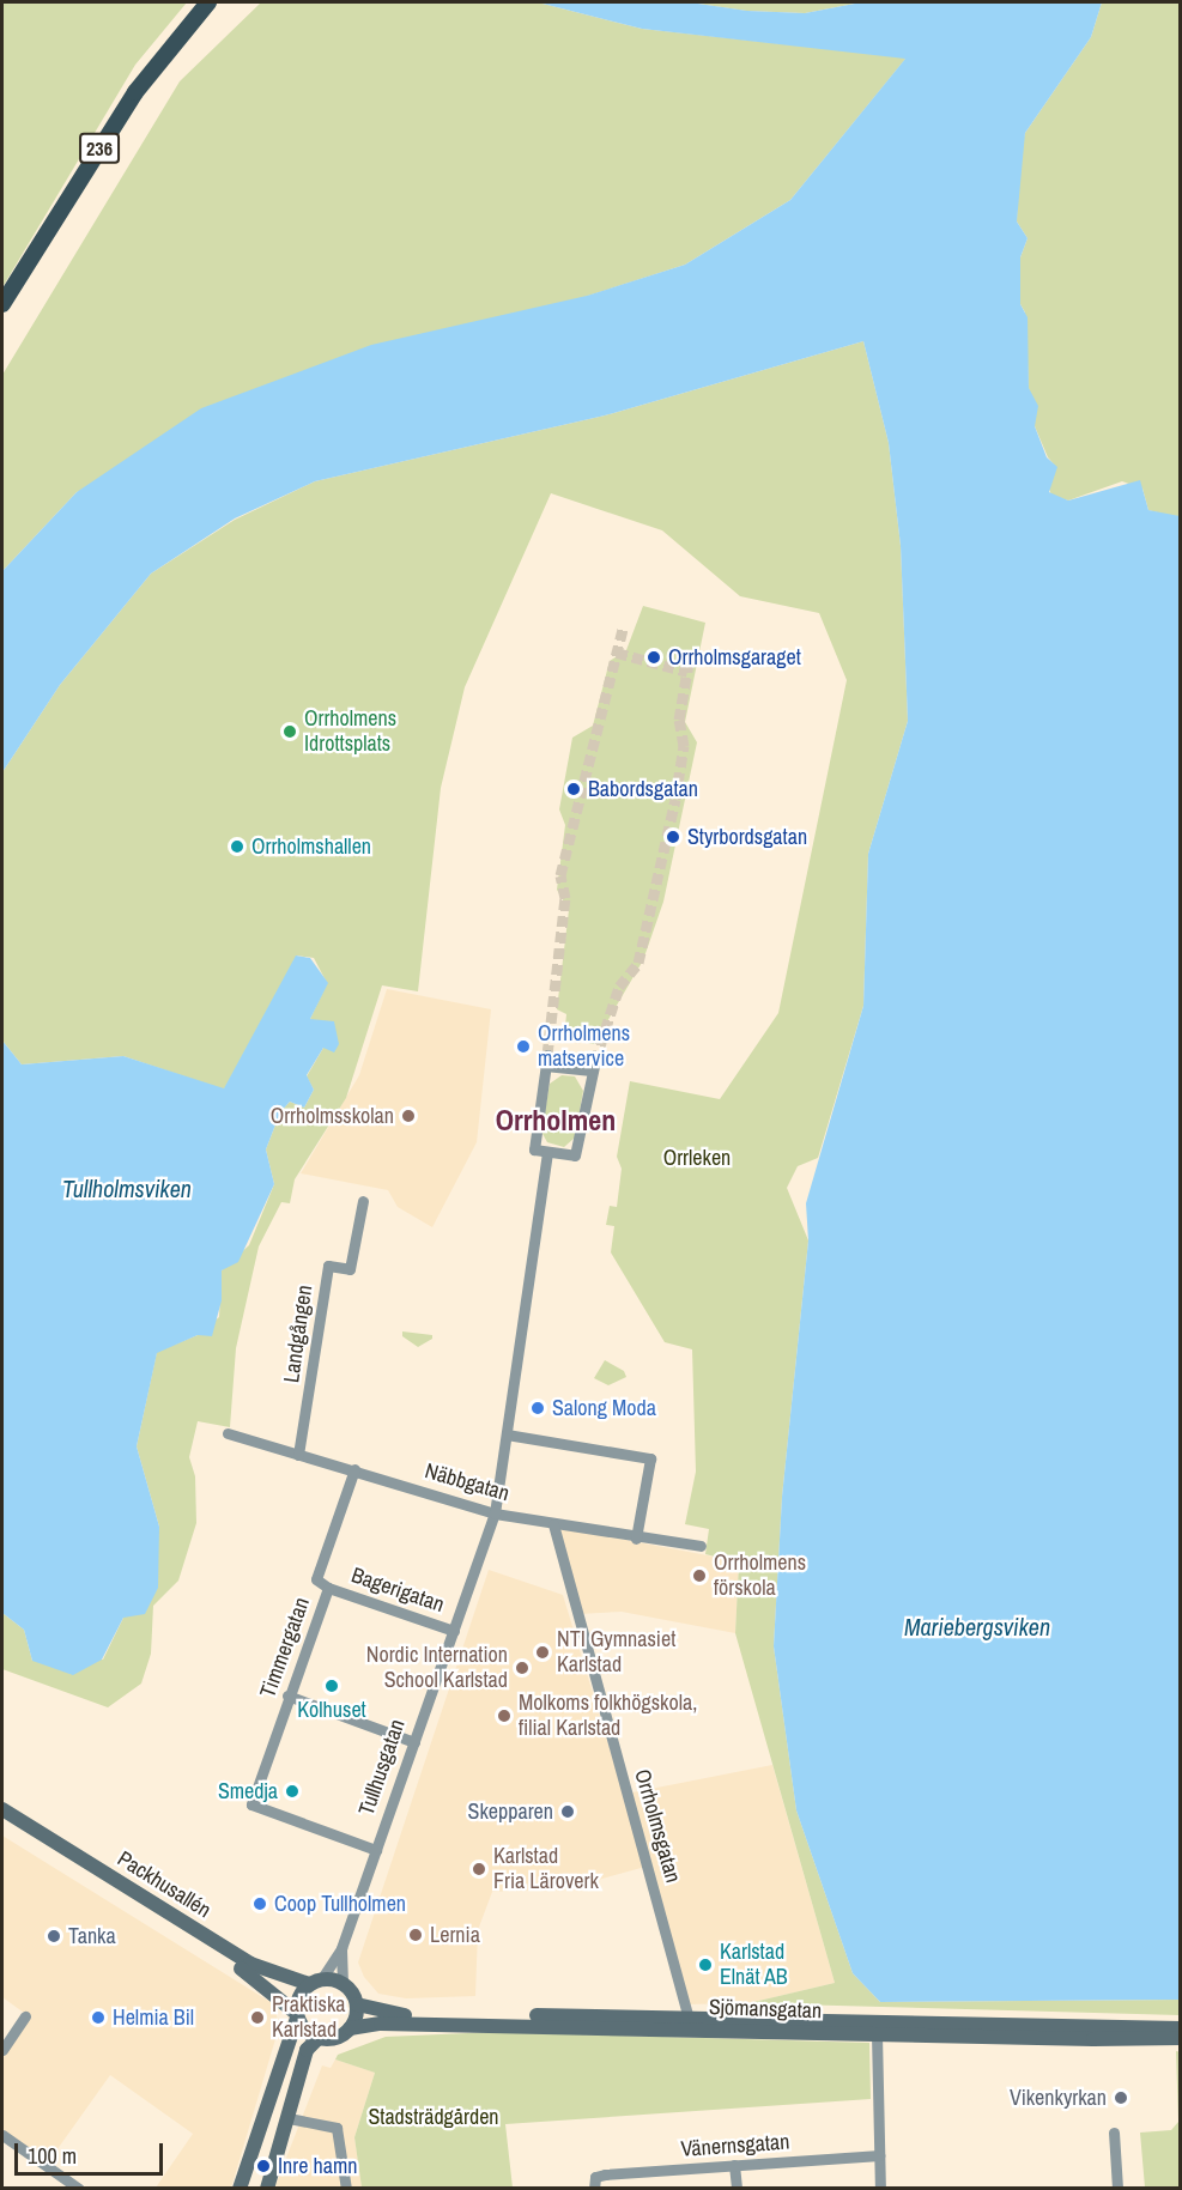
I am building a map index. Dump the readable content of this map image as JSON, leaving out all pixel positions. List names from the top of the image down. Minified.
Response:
{"streets":{"main road":["236"],"street":["Landgången","Näbbgatan","Bagerigatan","Timmergatan","Tullhusgatan","Orrholmsgatan","Packhusallén","Sjömansgatan","Vänernsgatan"]},"crossings":[["Landgången","Näbbgatan"],["Näbbgatan","Timmergatan"],["Näbbgatan","Tullhusgatan"],["Näbbgatan","Orrholmsgatan"],["Bagerigatan","Timmergatan"],["Bagerigatan","Tullhusgatan"],["Timmergatan","Tullhusgatan"],["Tullhusgatan","Packhusallén"],["Tullhusgatan","Sjömansgatan"],["Orrholmsgatan","Sjömansgatan"],["Packhusallén","Sjömansgatan"]],"districts":["Orrholmen"],"water":["Tullholmsviken","Mariebergsviken"],"parks":["Orrleken","Stadsträdgården"],"places":["Orrholmsgaraget","Orrholmens Idrottsplats","Babordsgatan","Styrbordsgatan","Orrholmshallen","Orrholmens matservice","Orrholmsskolan","Salong Moda","Orrholmens förskola","NTI Gymnasiet Karlstad","Nordic Internation School Karlstad","Kolhuset","Molkoms folkhögskola, filial Karlstad","Smedja","Skepparen","Karlstad Fria Läroverk","Coop Tullholmen","Lernia","Tanka","Karlstad Elnät AB","Helmia Bil","Praktiska Karlstad","Vikenkyrkan","Inre hamn"],"scale_bar":"100 m"}
